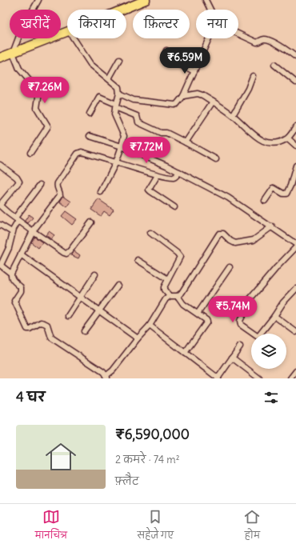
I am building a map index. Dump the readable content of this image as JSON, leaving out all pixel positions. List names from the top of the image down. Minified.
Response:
{"page":{"chip":["खरीदें","किराया","फ़िल्टर","नया"],"price":["₹6.59M","₹7.26M","₹7.72M","₹5.74M"],"heading":"4 घर","list":[{"name":"₹6,590,000","note":"2 कमरे · 74 m² · फ़्लैट"}],"tabs":["मानचित्र","सहेजे गए","होम"]}}
